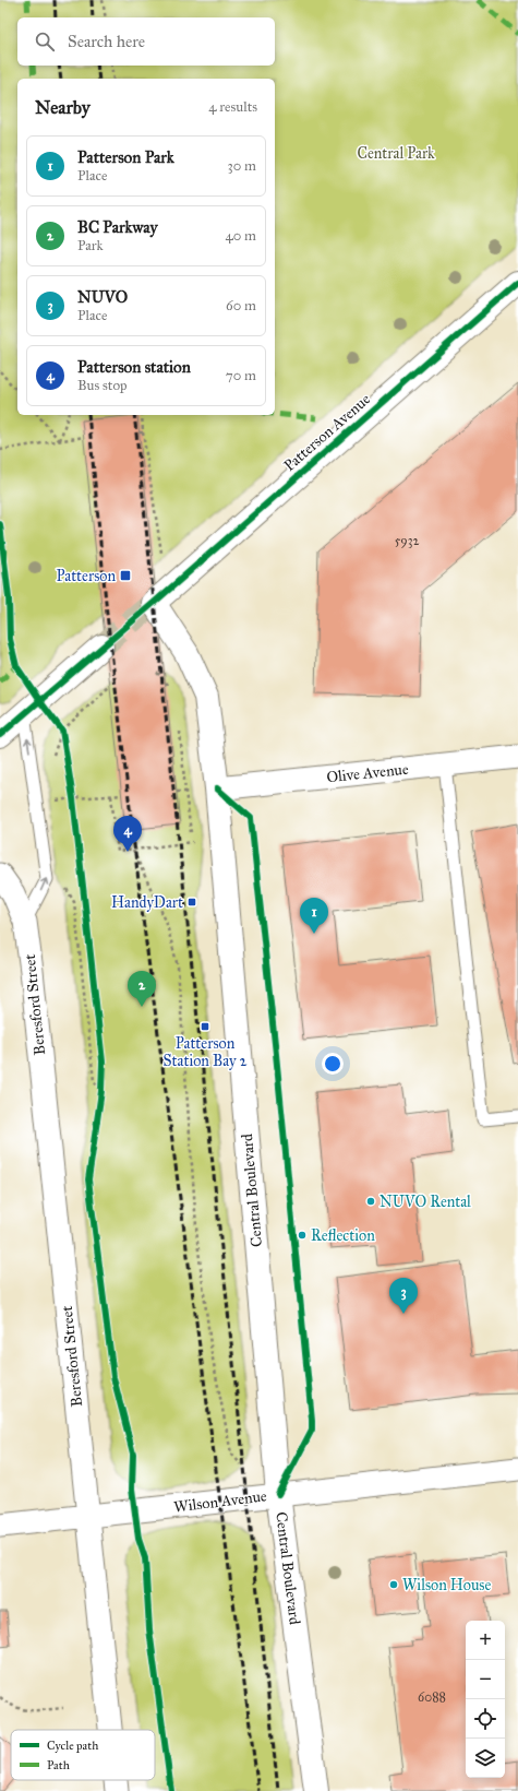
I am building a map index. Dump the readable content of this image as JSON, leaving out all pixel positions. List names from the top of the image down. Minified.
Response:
{"streets":{"street":["Patterson Avenue","Olive Avenue","Beresford Street","Central Boulevard","Wilson Avenue"]},"crossings":[["Patterson Avenue","Central Boulevard"],["Olive Avenue","Central Boulevard"],["Beresford Street","Wilson Avenue"],["Central Boulevard","Wilson Avenue"]],"parks":["Central Park"],"places":{"transit":["Patterson","HandyDart","Patterson Station Bay 2"],"other":["NUVO Rental","Reflection","Wilson House"]},"house_numbers":["5932","6088"],"legend":["Cycle path","Path"],"page":{"search":"Search here","heading":["Nearby","4 results"],"list":[{"mark":"1","name":"Patterson Park","note":"Place","value":"30 m"},{"mark":"2","name":"BC Parkway","note":"Park","value":"40 m"},{"mark":"3","name":"NUVO","note":"Place","value":"60 m"},{"mark":"4","name":"Patterson station","note":"Bus stop","value":"70 m"}],"pins":["4","1","2","3"],"map_buttons":["+","−"]}}
